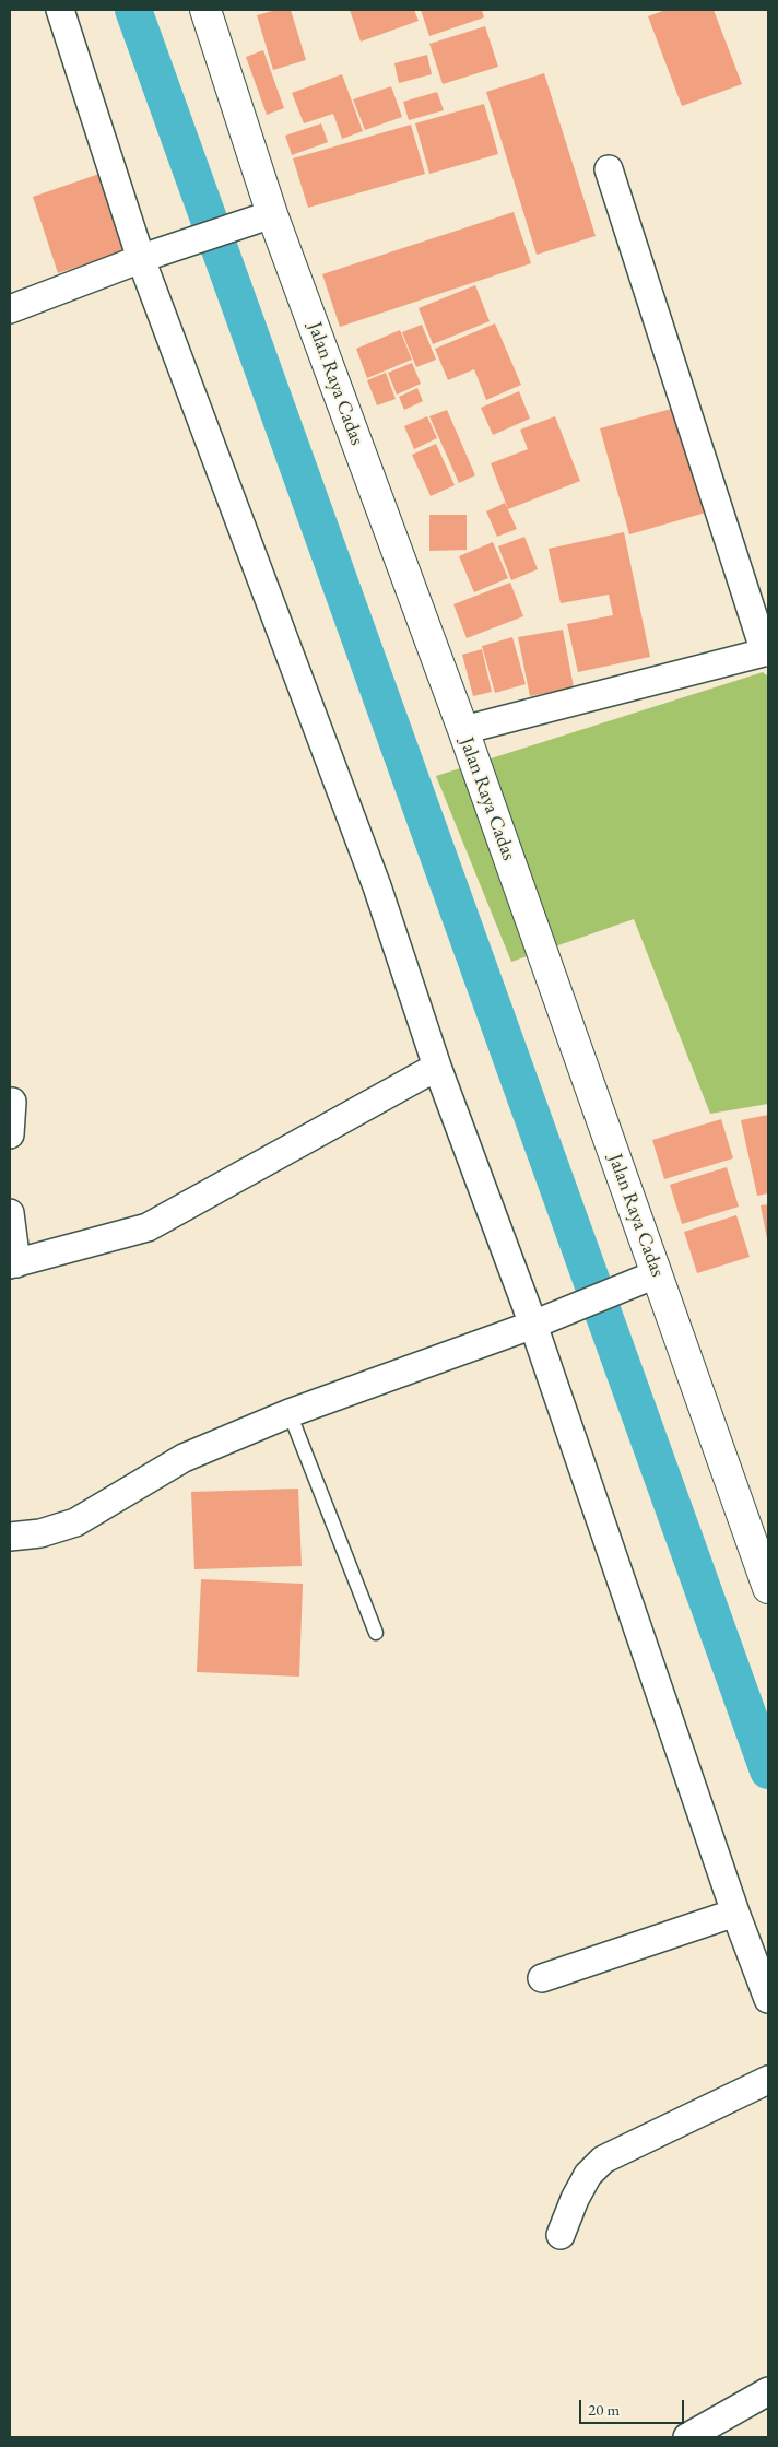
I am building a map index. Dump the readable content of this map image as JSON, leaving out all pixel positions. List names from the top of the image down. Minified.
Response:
{"streets":{"street":["Jalan Raya Cadas"]},"scale_bar":"20 m"}
